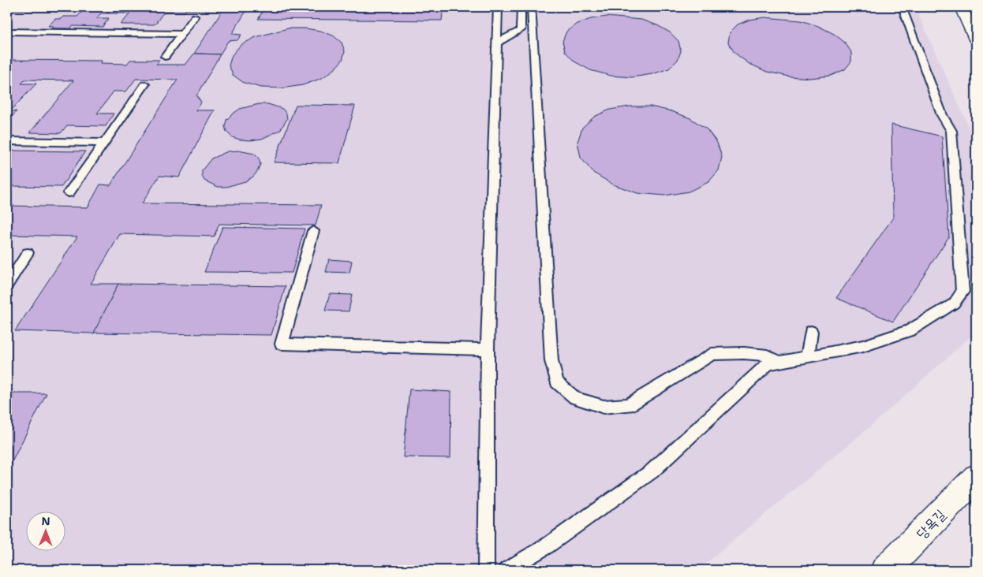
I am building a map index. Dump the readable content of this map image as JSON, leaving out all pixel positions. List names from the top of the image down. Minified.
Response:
{"streets":{"street":["당목길"]},"north":"top"}
